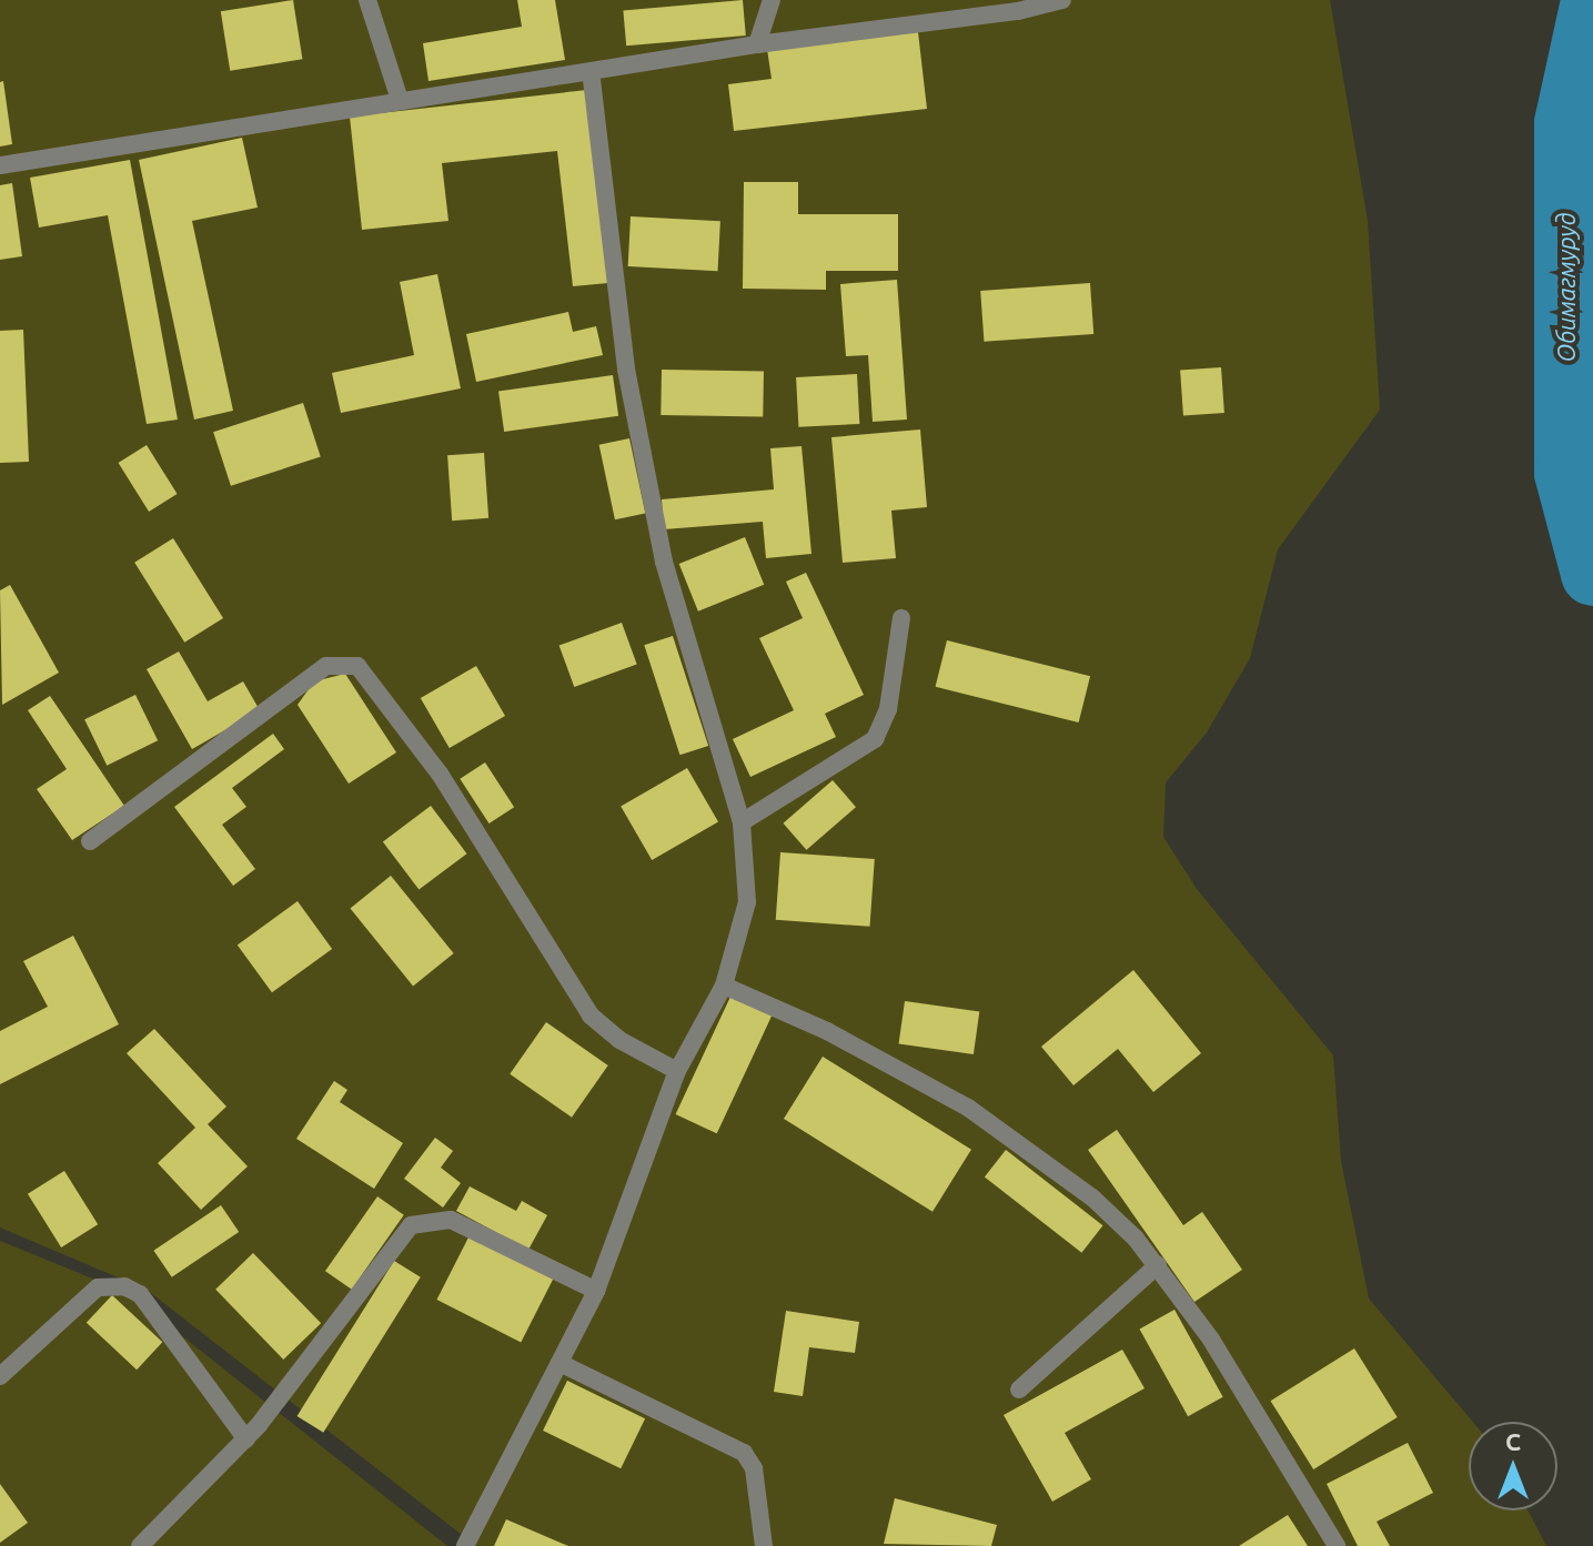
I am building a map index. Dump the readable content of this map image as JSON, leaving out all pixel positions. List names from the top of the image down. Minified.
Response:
{"water":["Обимагмуруд"],"north":"top"}
